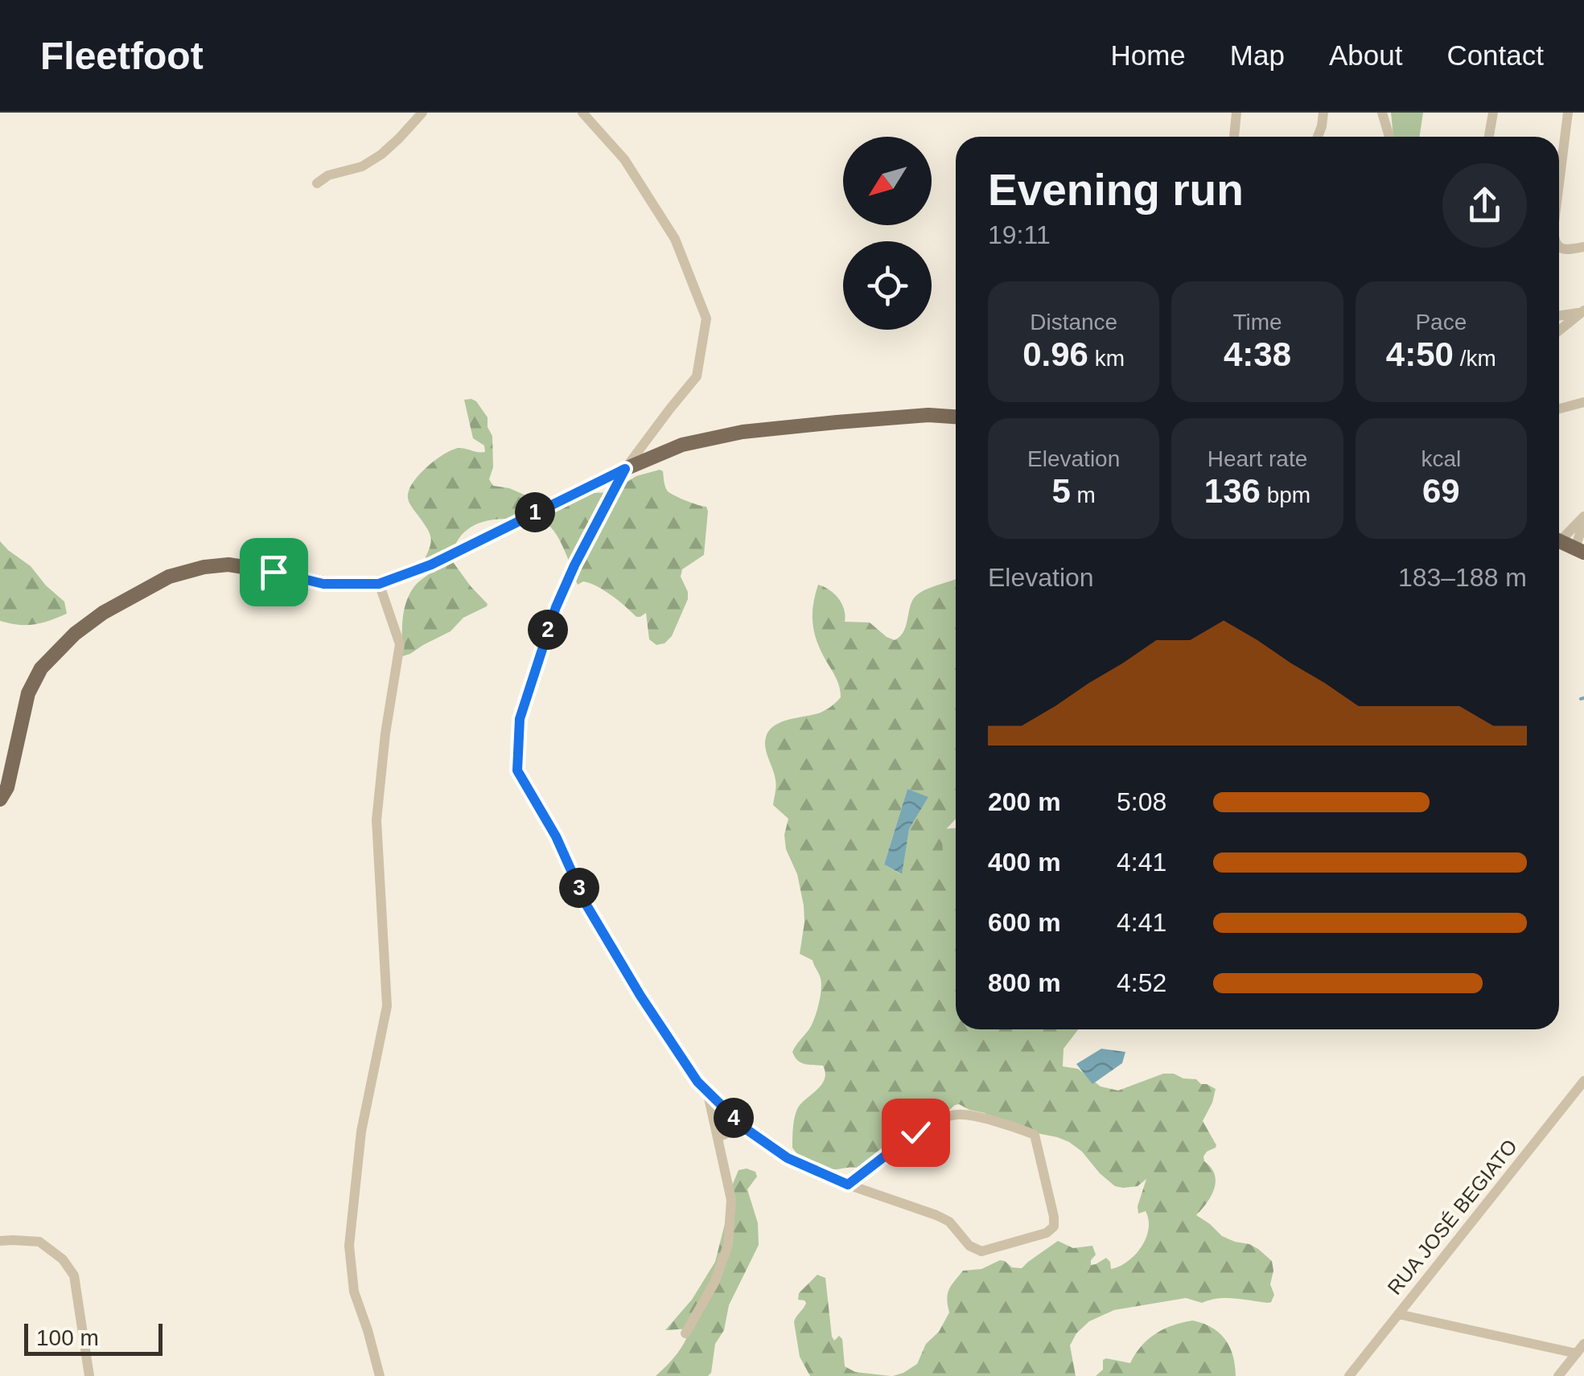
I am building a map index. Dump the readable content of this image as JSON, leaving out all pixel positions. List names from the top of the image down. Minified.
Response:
{"streets":{"street":["RUA JOSÉ BEGIATO"]},"scale_bar":"100 m","north":"bottom left","page":{"header":"Fleetfoot","nav":["Home","Map","About","Contact"],"heading":["Evening run","19:11"],"stats":[["Distance","0.96 km"],["Time","4:38"],["Pace","4:50 /km"],["Elevation","5 m"],["Heart rate","136 bpm"],["kcal","69"]],"pins":["1","2","3","4"],"chart":["Elevation","183–188 m"],"list":[{"name":"200 m","note":"5:08"},{"name":"400 m","note":"4:41"},{"name":"600 m","note":"4:41"},{"name":"800 m","note":"4:52"}],"scale":"100 m"}}
